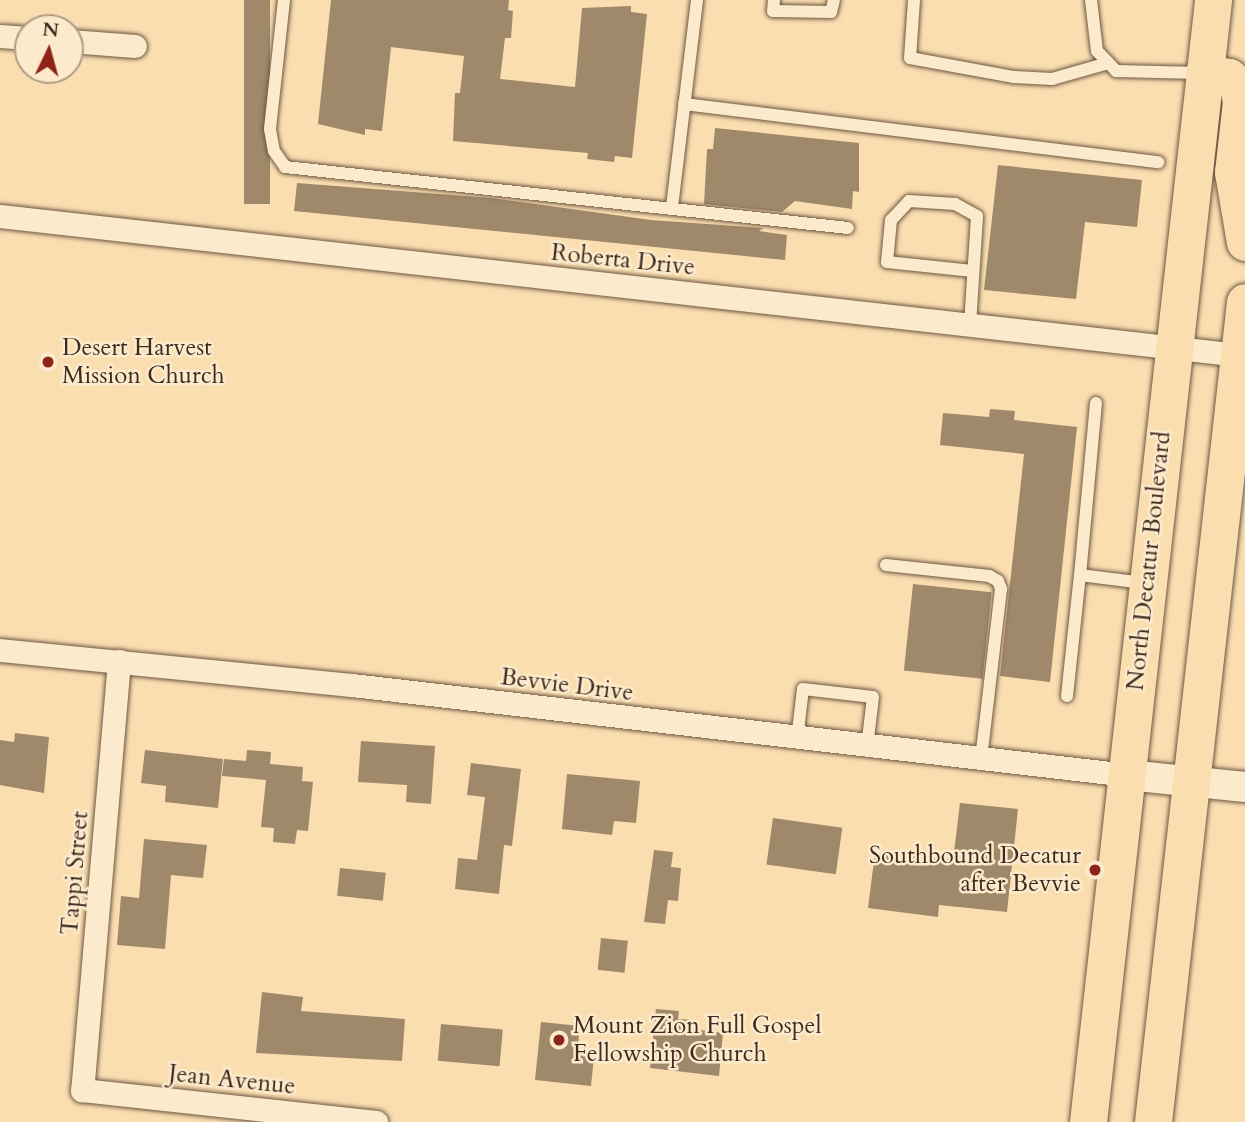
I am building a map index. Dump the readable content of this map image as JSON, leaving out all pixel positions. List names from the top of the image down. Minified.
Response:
{"streets":{"main road":["North Decatur Boulevard"],"street":["Roberta Drive","Bevvie Drive","Tappi Street","Jean Avenue"]},"crossings":[["Roberta Drive","North Decatur Boulevard"],["North Decatur Boulevard","Bevvie Drive"],["Bevvie Drive","Tappi Street"],["Tappi Street","Jean Avenue"]],"places":["Desert Harvest Mission Church","Southbound Decatur after Bevvie","Mount Zion Full Gospel Fellowship Church"],"north":"top"}
